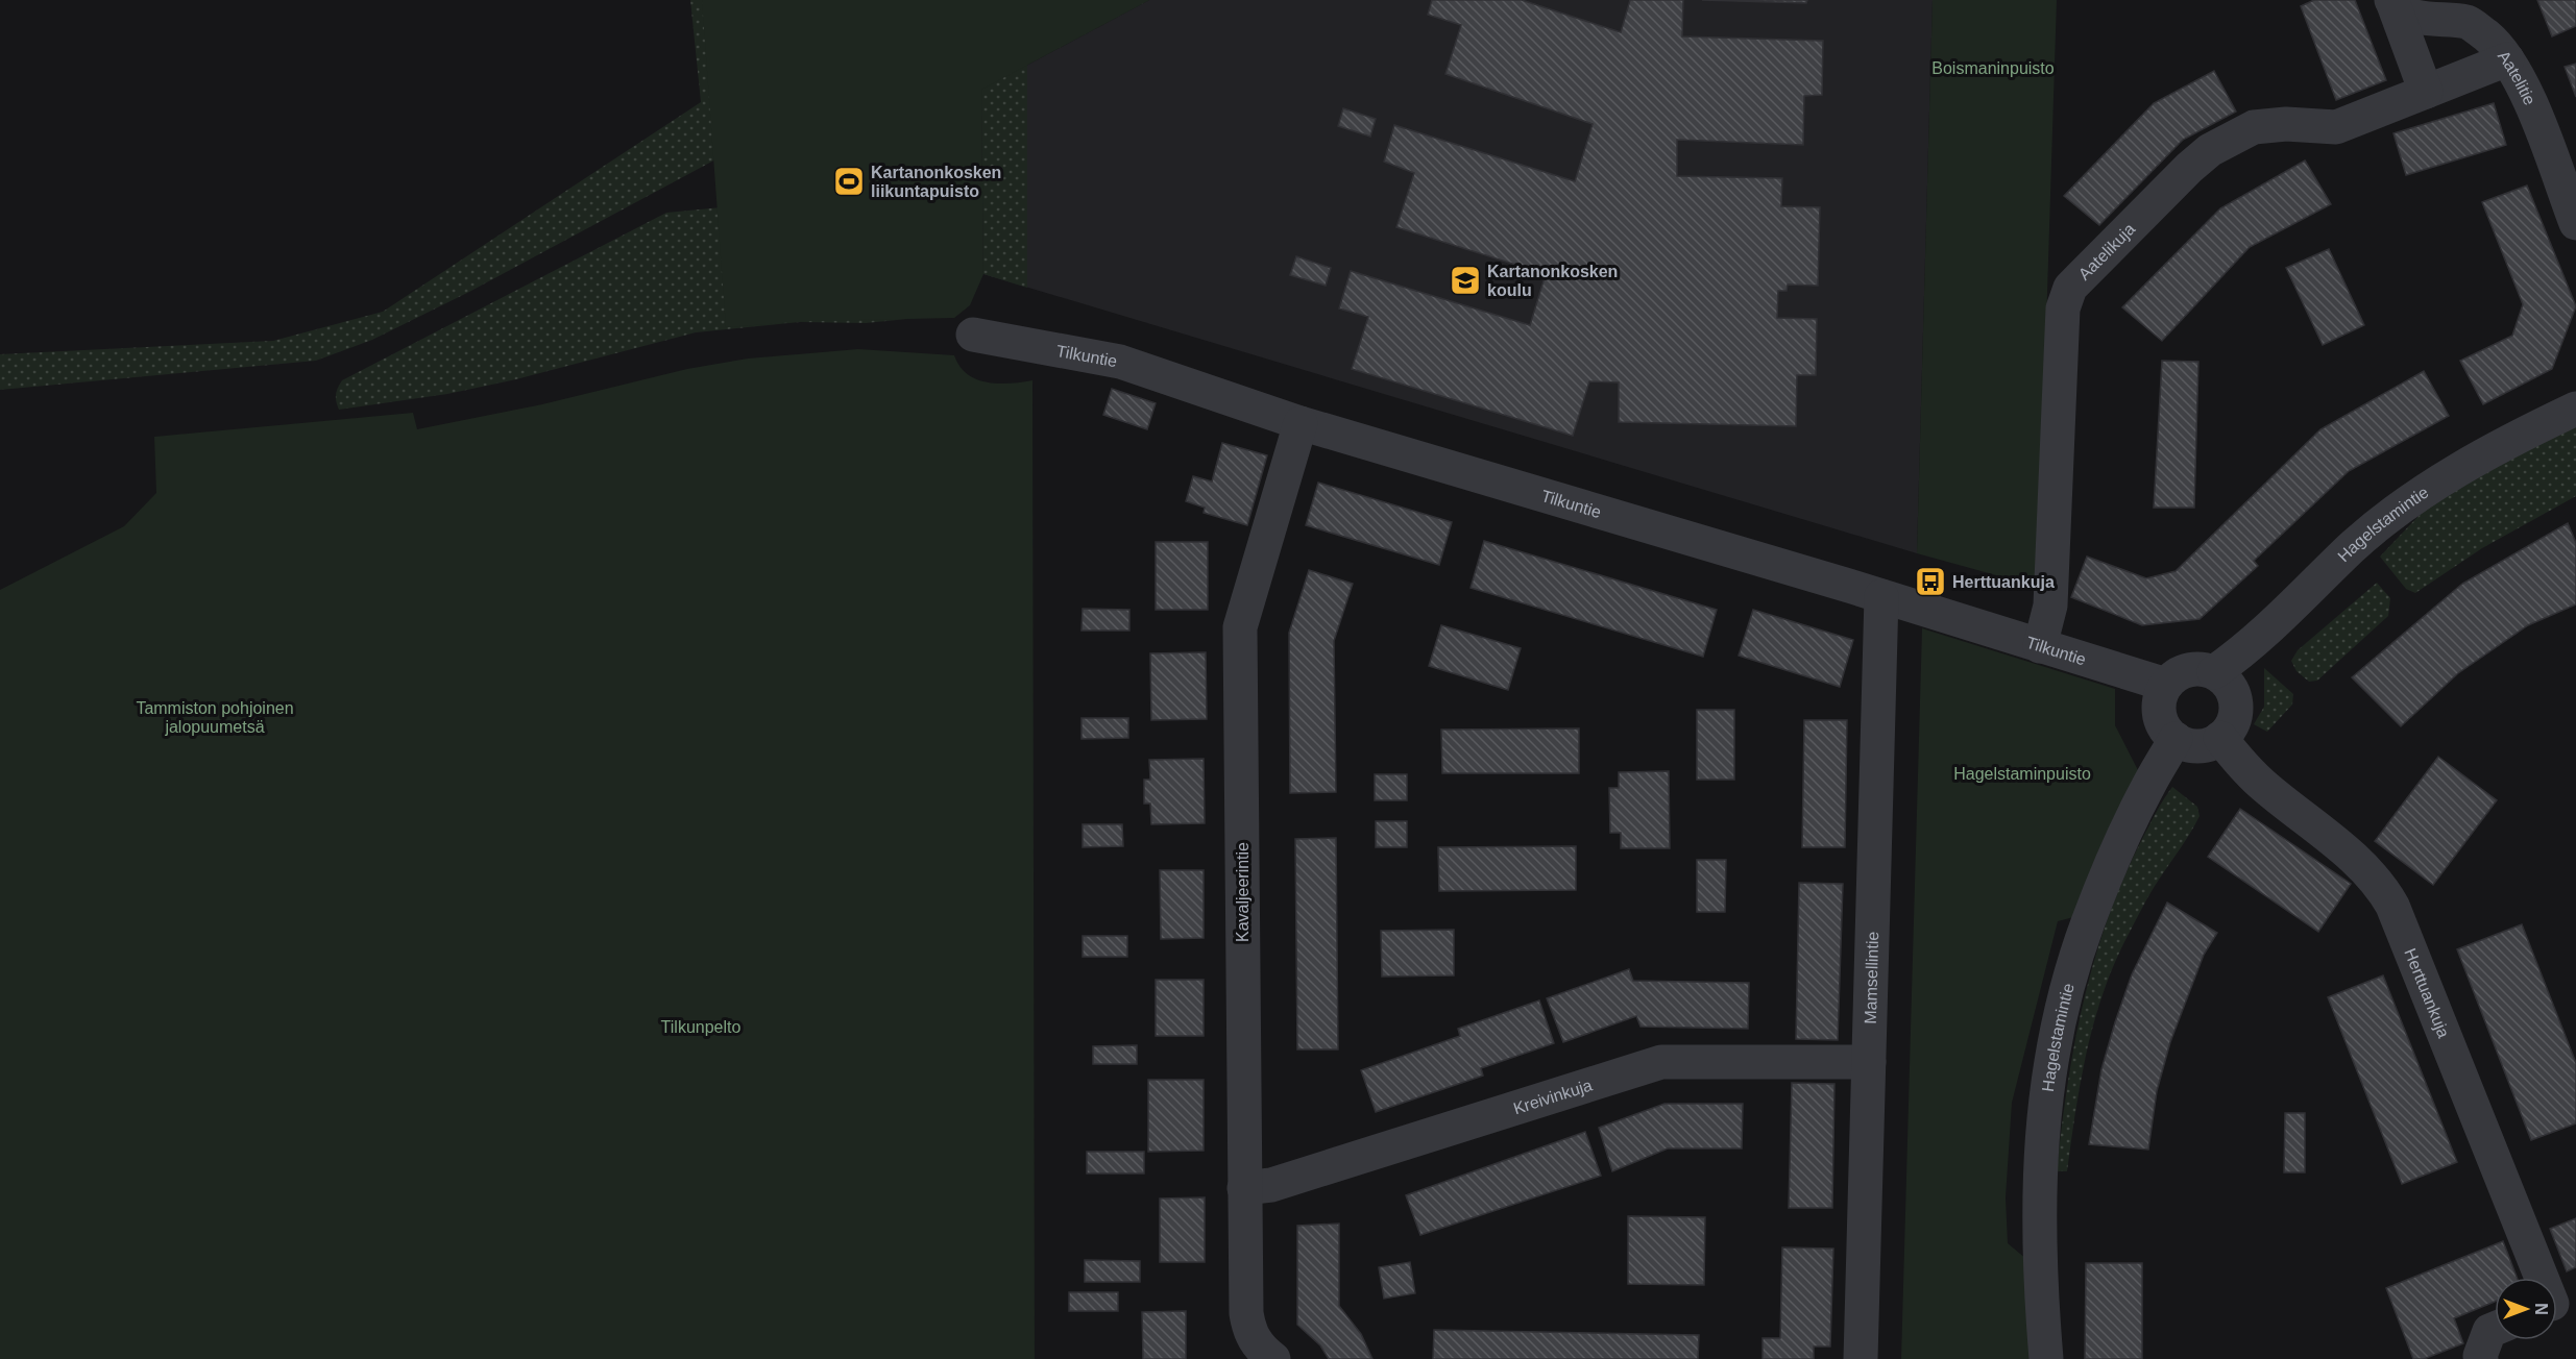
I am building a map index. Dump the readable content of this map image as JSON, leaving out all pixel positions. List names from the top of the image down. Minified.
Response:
{"streets":{"street":["Aatelitie","Aatelikuja","Tilkuntie","Hagelstamintie","Kavaljeerintie","Mamsellintie","Herttuankuja","Kreivinkuja"]},"crossings":[["Aatelitie","Aatelikuja"],["Aatelikuja","Tilkuntie"],["Tilkuntie","Hagelstamintie"],["Tilkuntie","Kavaljeerintie"],["Tilkuntie","Mamsellintie"],["Tilkuntie","Herttuankuja"],["Hagelstamintie","Herttuankuja"],["Kavaljeerintie","Kreivinkuja"],["Mamsellintie","Kreivinkuja"]],"parks":["Boismaninpuisto","Tammiston pohjoinen jalopuumetsä","Hagelstaminpuisto","Tilkunpelto"],"places":{"sports":["Kartanonkosken liikuntapuisto"],"school or university":["Kartanonkosken koulu"],"bus stop":["Herttuankuja"]},"north":"right"}
